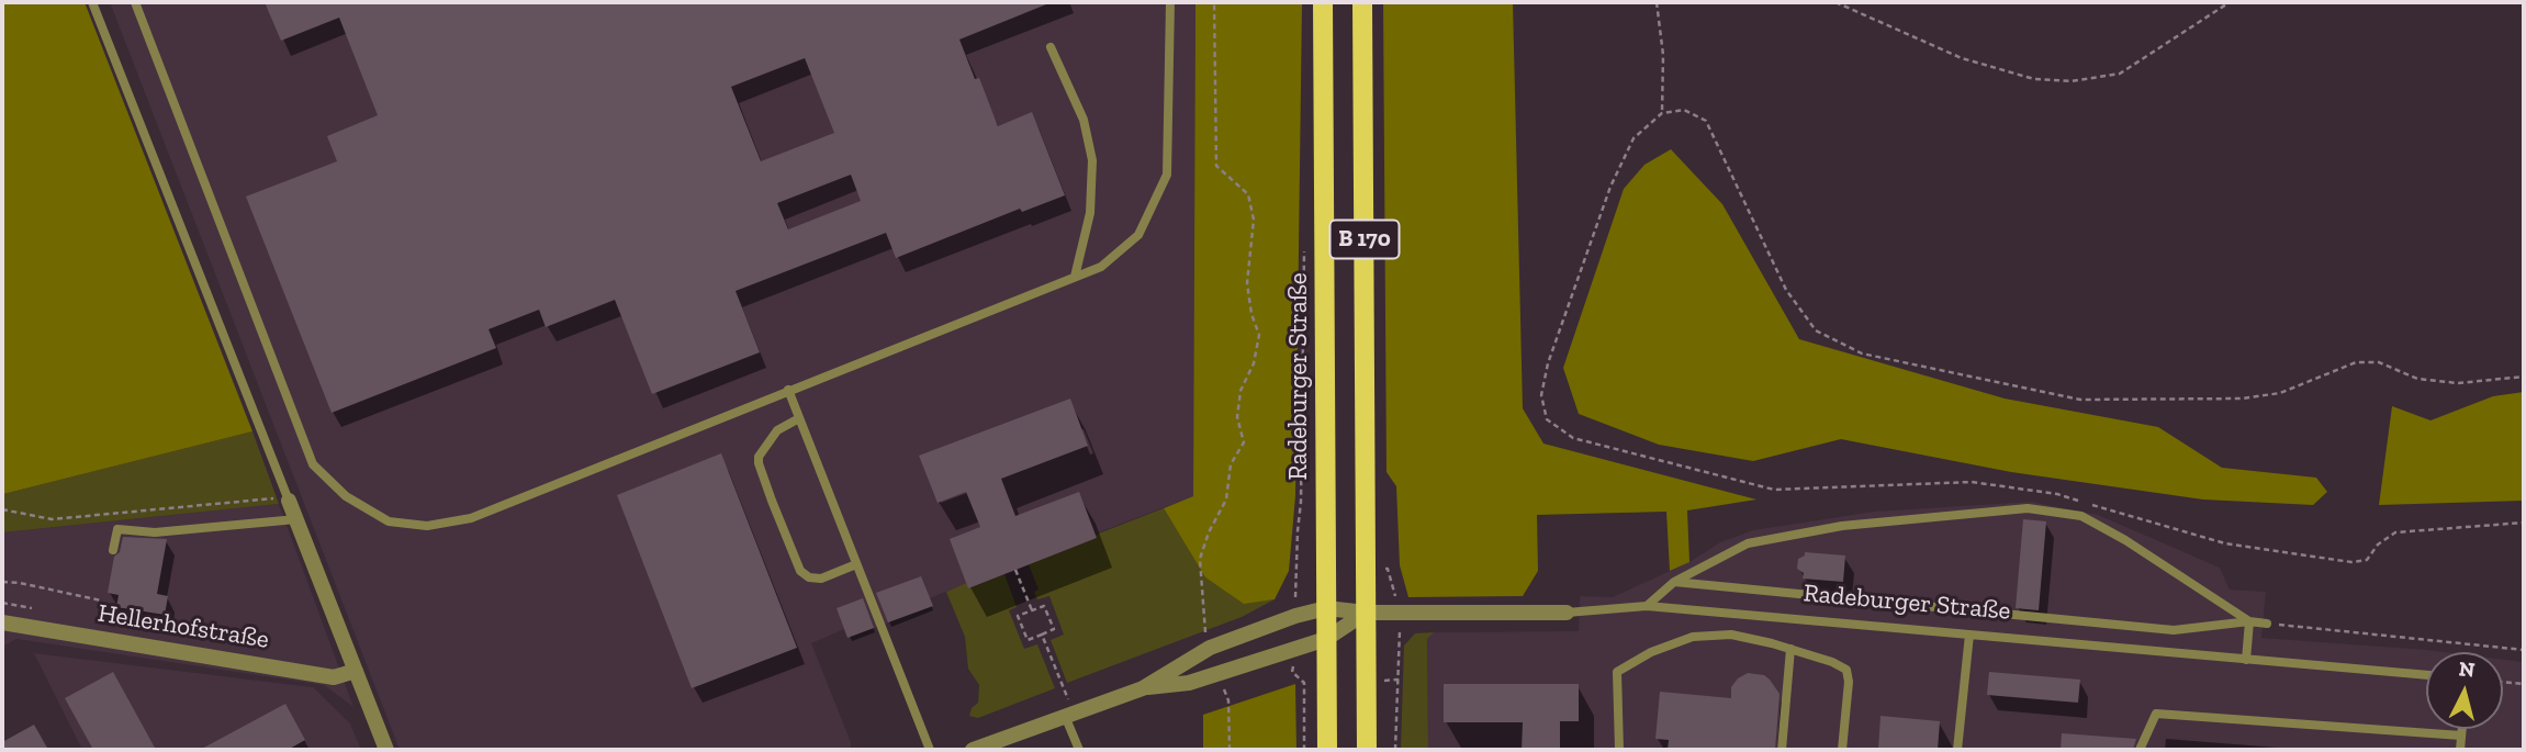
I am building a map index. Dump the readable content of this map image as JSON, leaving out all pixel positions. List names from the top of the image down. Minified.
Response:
{"streets":{"main road":["B 170","Radeburger Straße"],"street":["Hellerhofstraße"]},"crossings":[["B 170","Radeburger Straße"]],"north":"top"}
